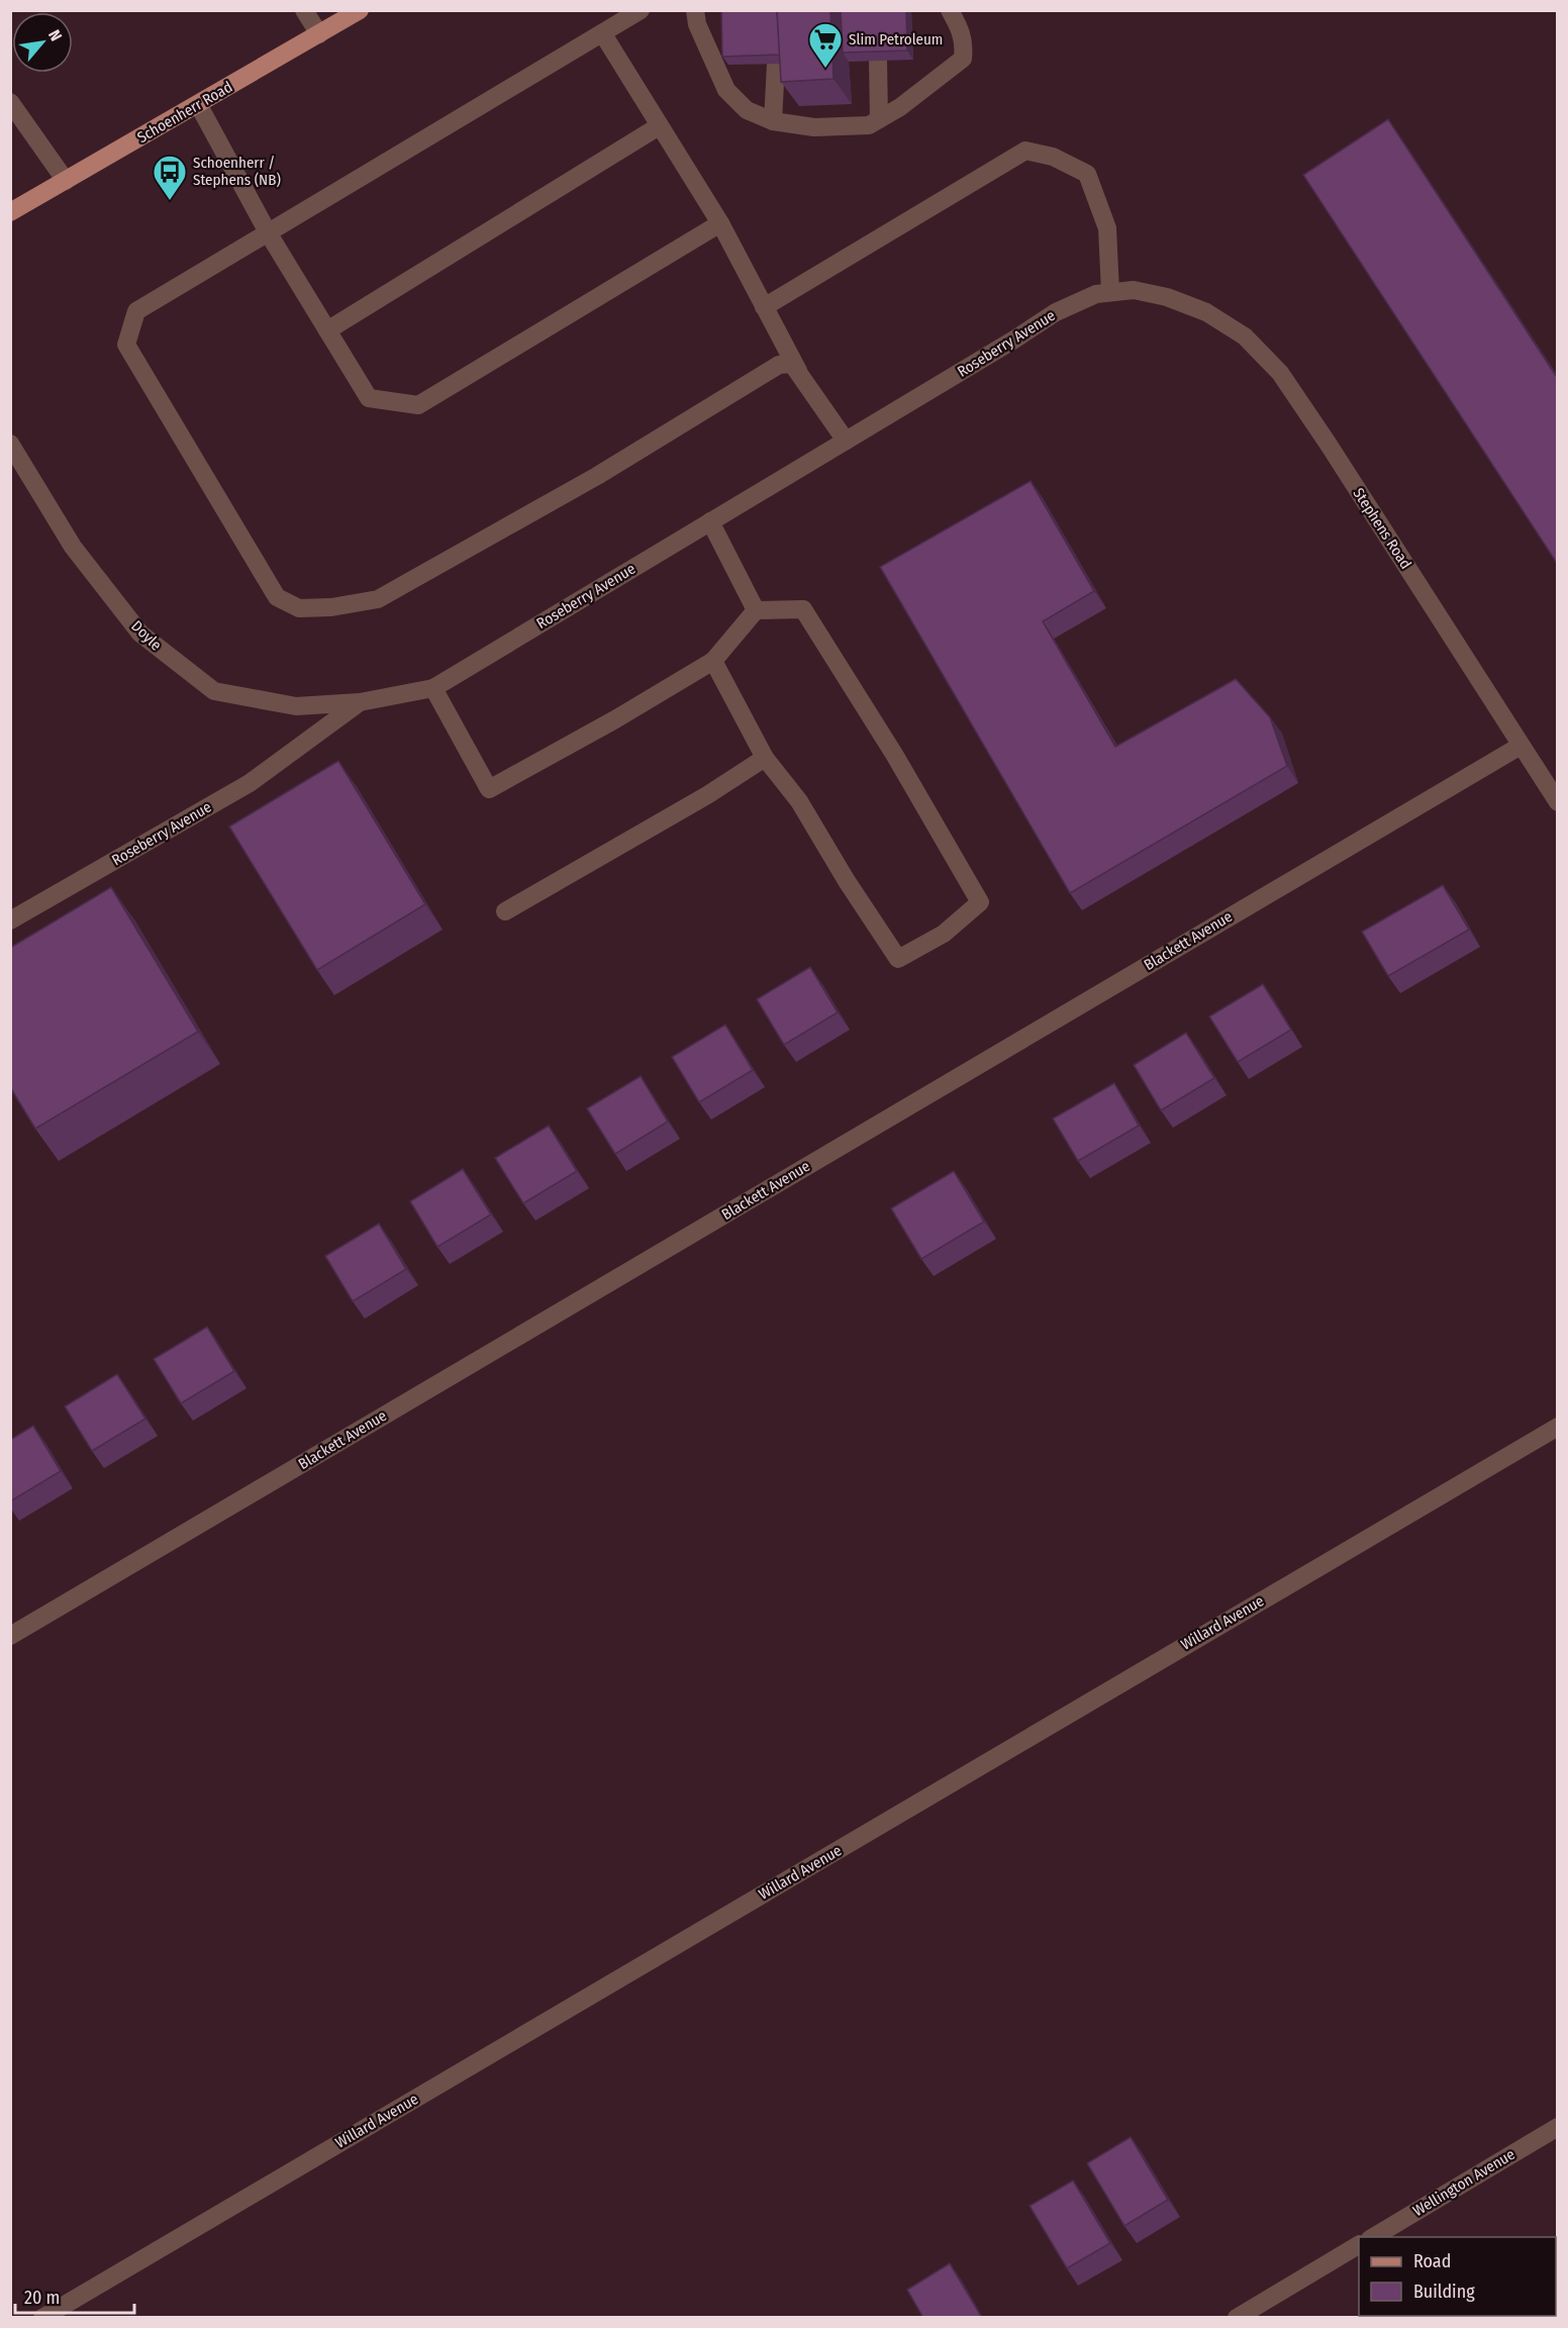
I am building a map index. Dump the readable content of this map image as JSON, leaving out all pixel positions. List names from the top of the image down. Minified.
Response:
{"streets":{"main road":["Schoenherr Road"],"street":["Roseberry Avenue","Stephens Road","Doyle","Blackett Avenue","Willard Avenue","Wellington Avenue"]},"crossings":[["Roseberry Avenue","Stephens Road"],["Roseberry Avenue","Doyle"],["Stephens Road","Blackett Avenue"]],"places":{"supermarket":["Slim Petroleum"],"bus stop":["Schoenherr / Stephens (NB)"]},"legend":["Road","Building"],"scale_bar":"20 m","north":"top right"}
